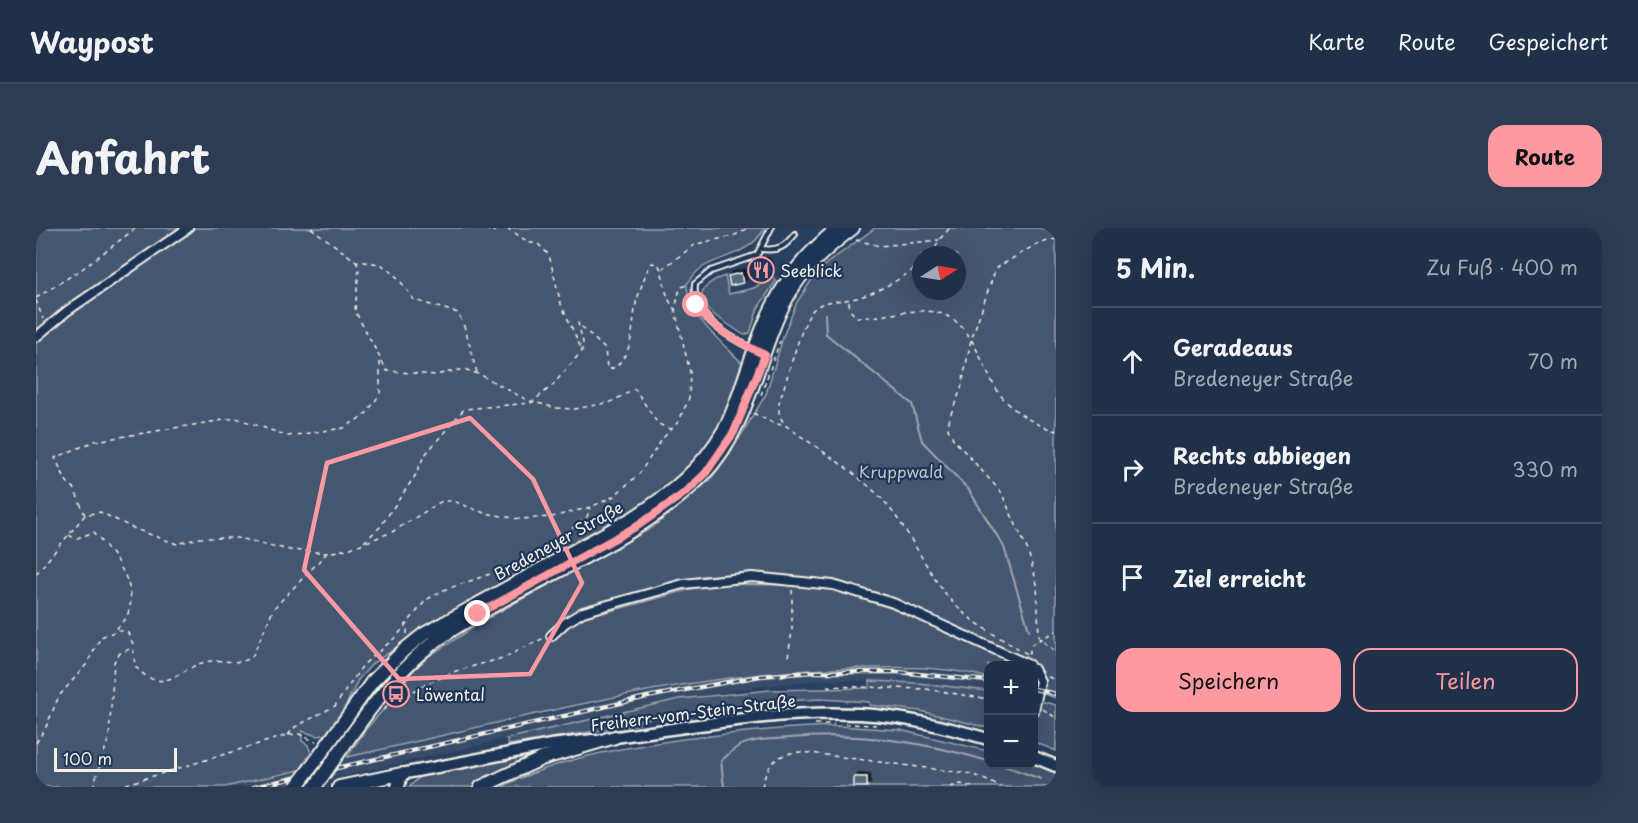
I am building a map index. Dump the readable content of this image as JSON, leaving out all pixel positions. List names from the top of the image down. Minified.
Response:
{"streets":{"main road":["Bredeneyer Straße","Freiherr-vom-Stein-Straße"]},"parks":["Kruppwald"],"places":{"restaurant":["Seeblick"],"bus stop":["Löwental"]},"scale_bar":"100 m","north":"right","page":{"header":"Waypost","nav":["Karte","Route","Gespeichert"],"title":"Anfahrt","buttons":["Route",["Speichern","Teilen"]],"heading":["5 Min.","Zu Fuß · 400 m"],"list":[["Geradeaus","Bredeneyer Straße","70 m"],["Rechts abbiegen","Bredeneyer Straße","330 m"],"Ziel erreicht"],"map_buttons":["+","−"],"scale":"100 m"}}
